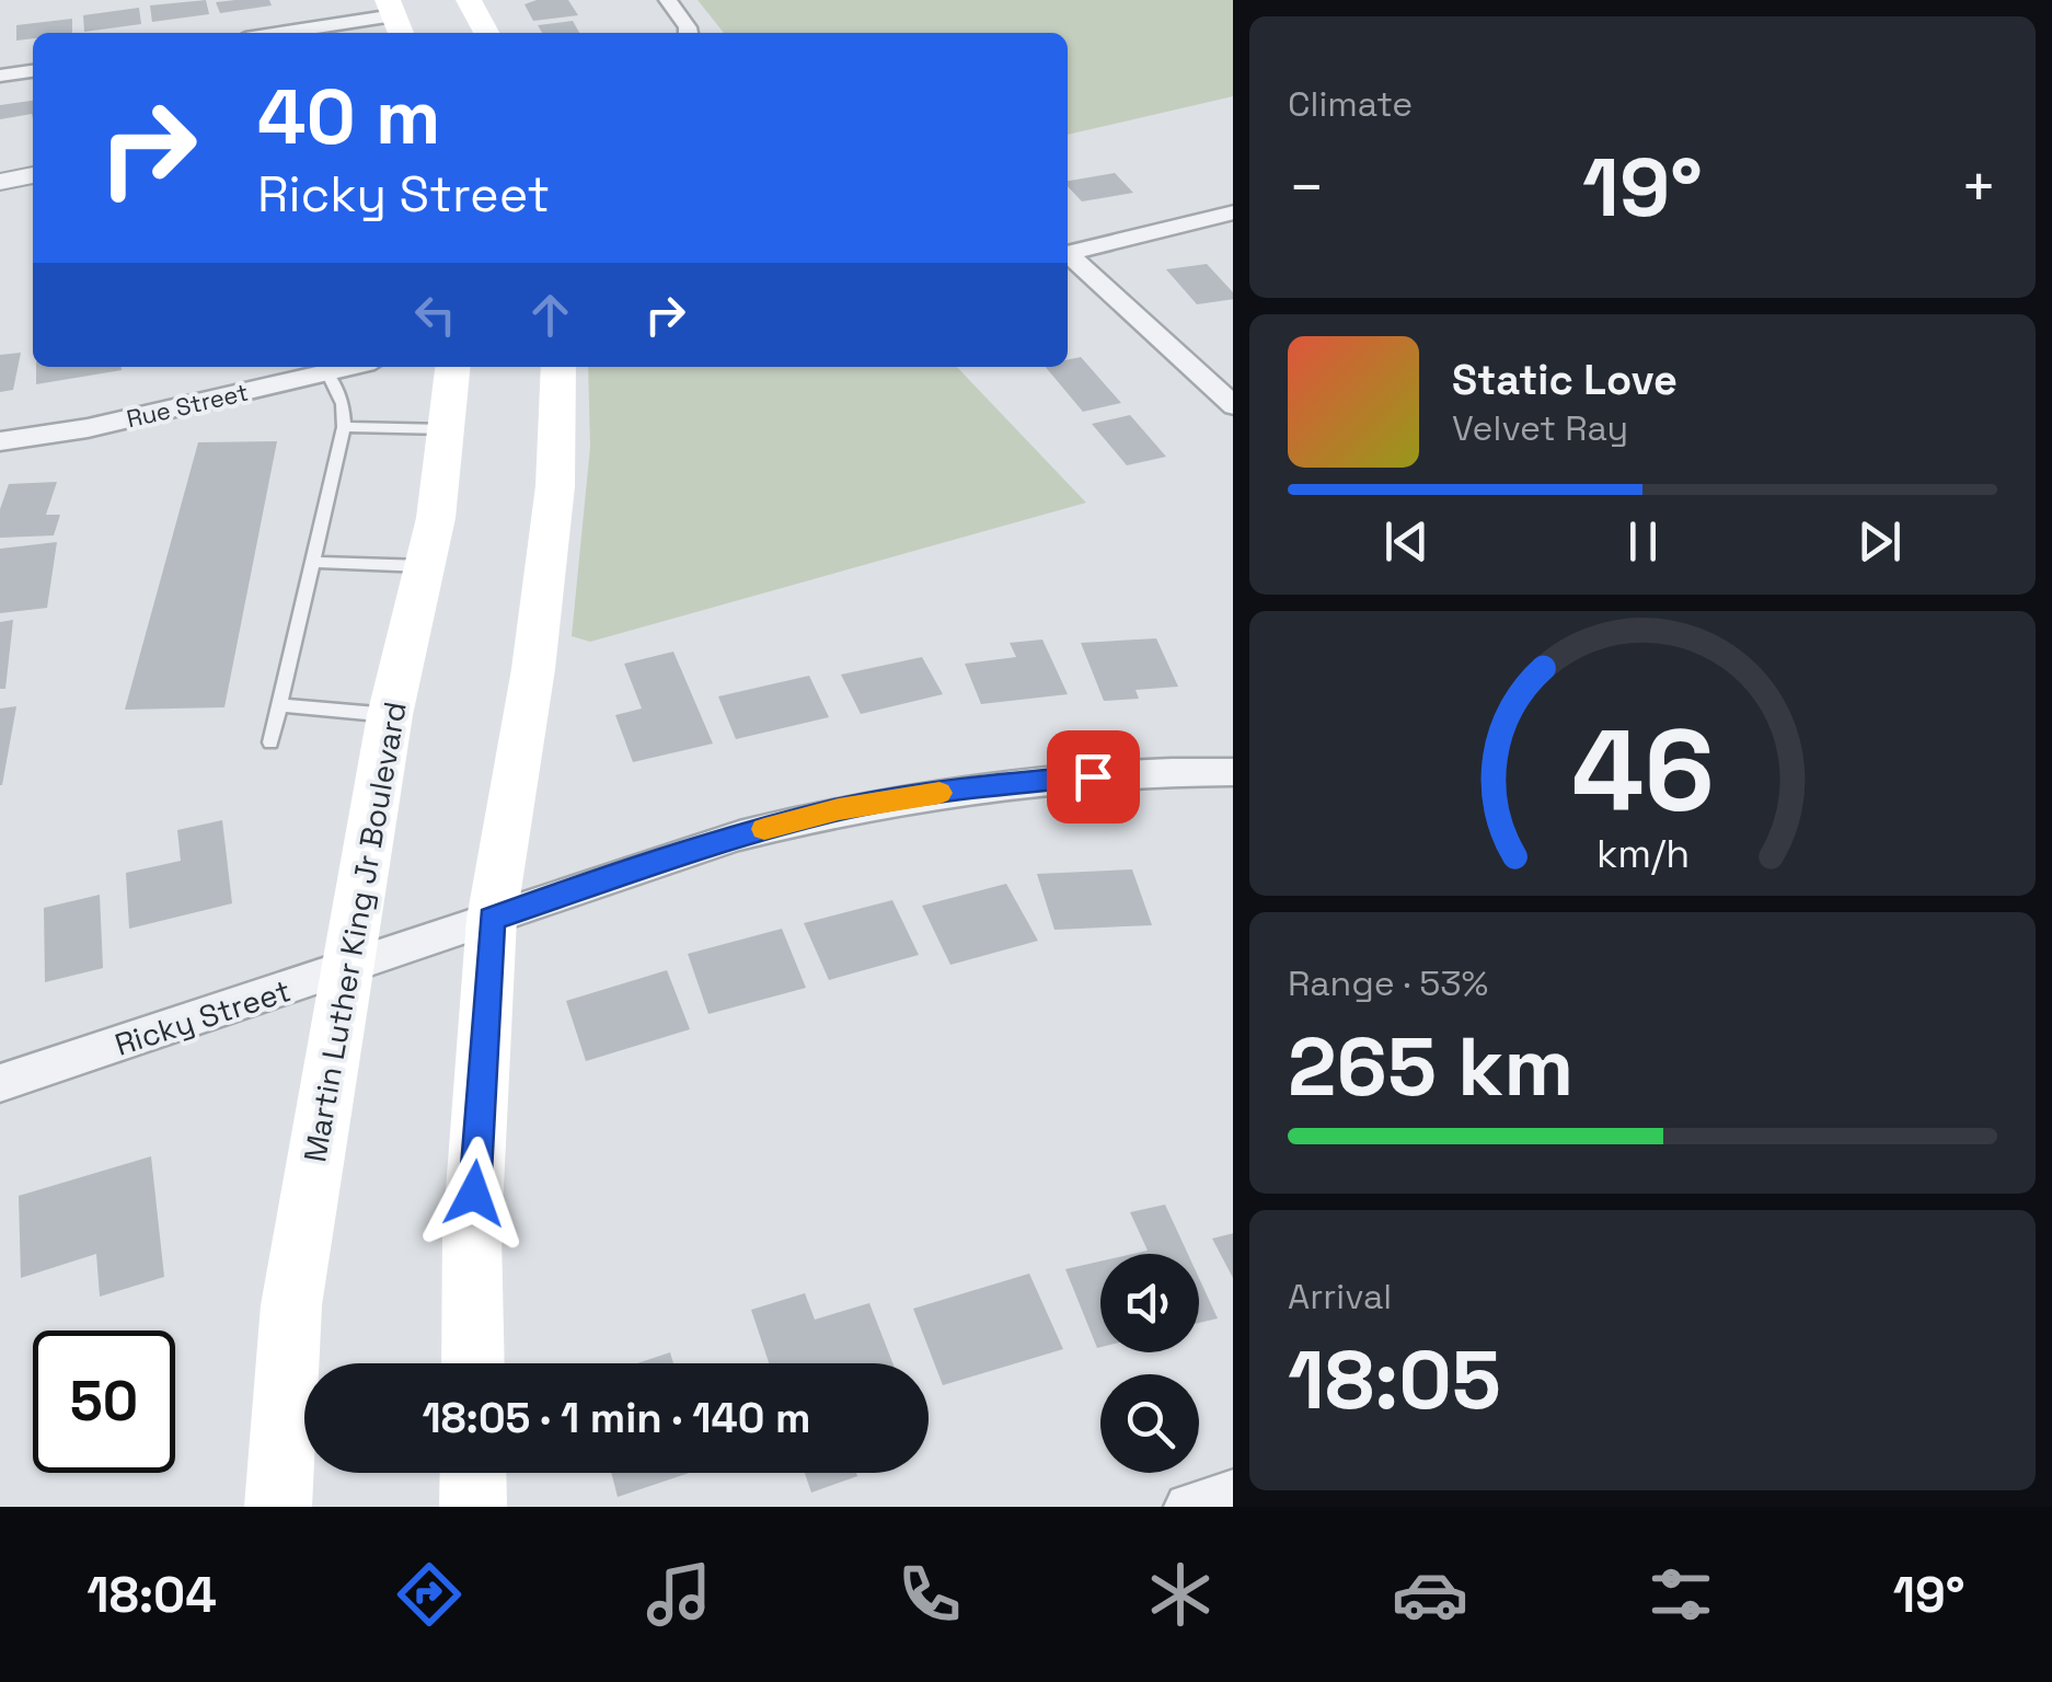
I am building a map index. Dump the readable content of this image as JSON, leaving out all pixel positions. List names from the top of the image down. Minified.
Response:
{"streets":{"main road":["Martin Luther King Jr Boulevard"],"street":["Rue Street","Ricky Street"]},"crossings":[["Martin Luther King Jr Boulevard","Ricky Street"]],"page":{"tile":["Climate",["Range · 53%","265 km"],["Arrival","18:05"]],"turn":["40 m","Ricky Street"],"heat":["−","19°","+"],"song":["Static Love","Velvet Ray"],"limit":"50","trip":"18:05 · 1 min · 140 m","tabs":["18:04","19°"],"gauge":["46","km/h"]}}
